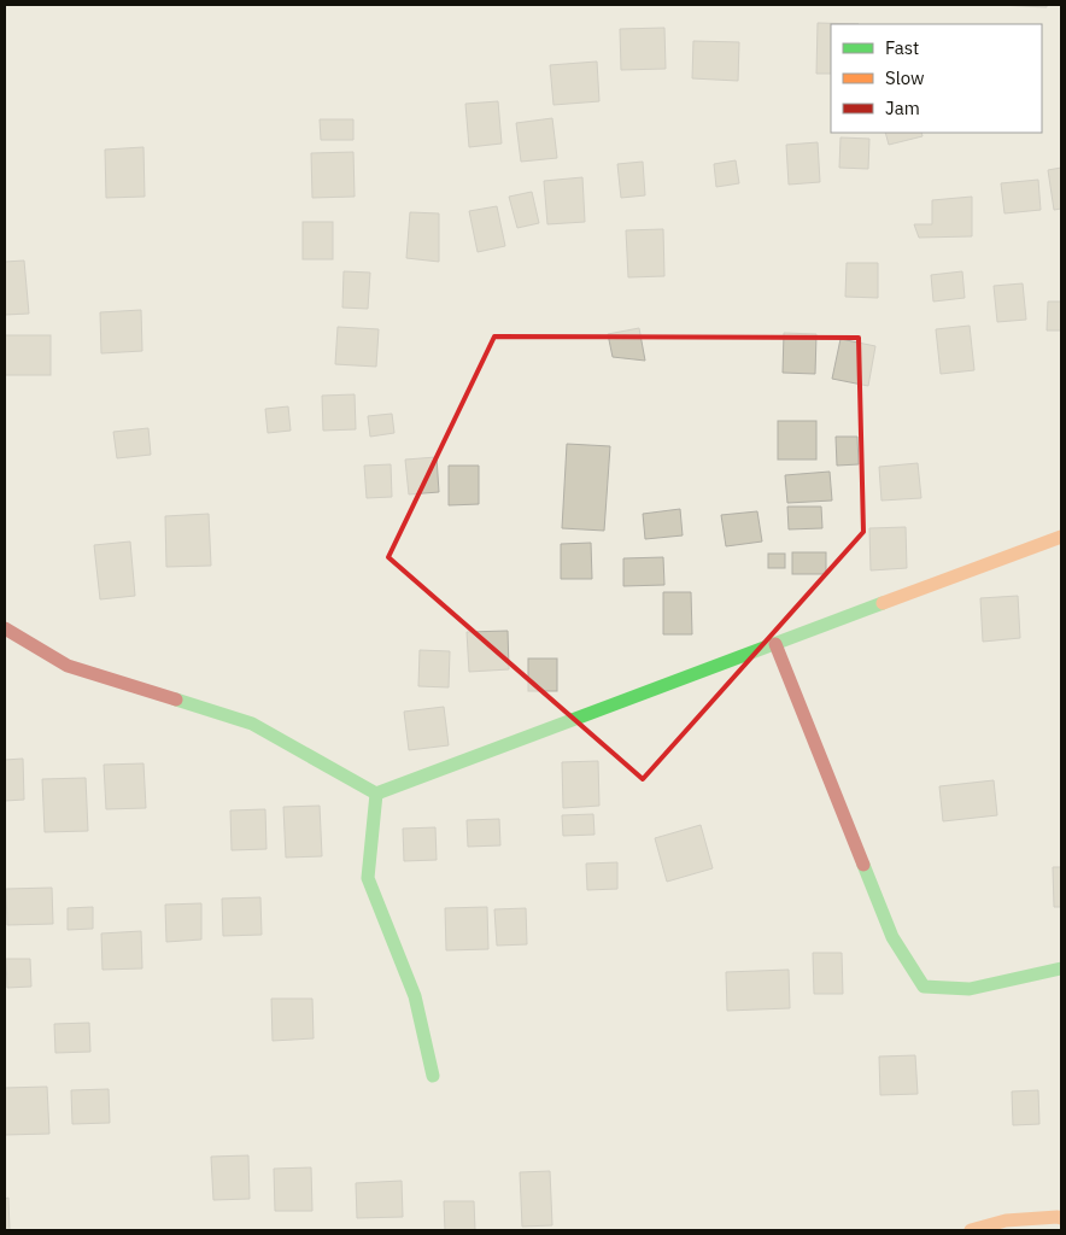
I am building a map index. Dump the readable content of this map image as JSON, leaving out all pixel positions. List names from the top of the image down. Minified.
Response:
{"legend":["Fast","Slow","Jam"]}
